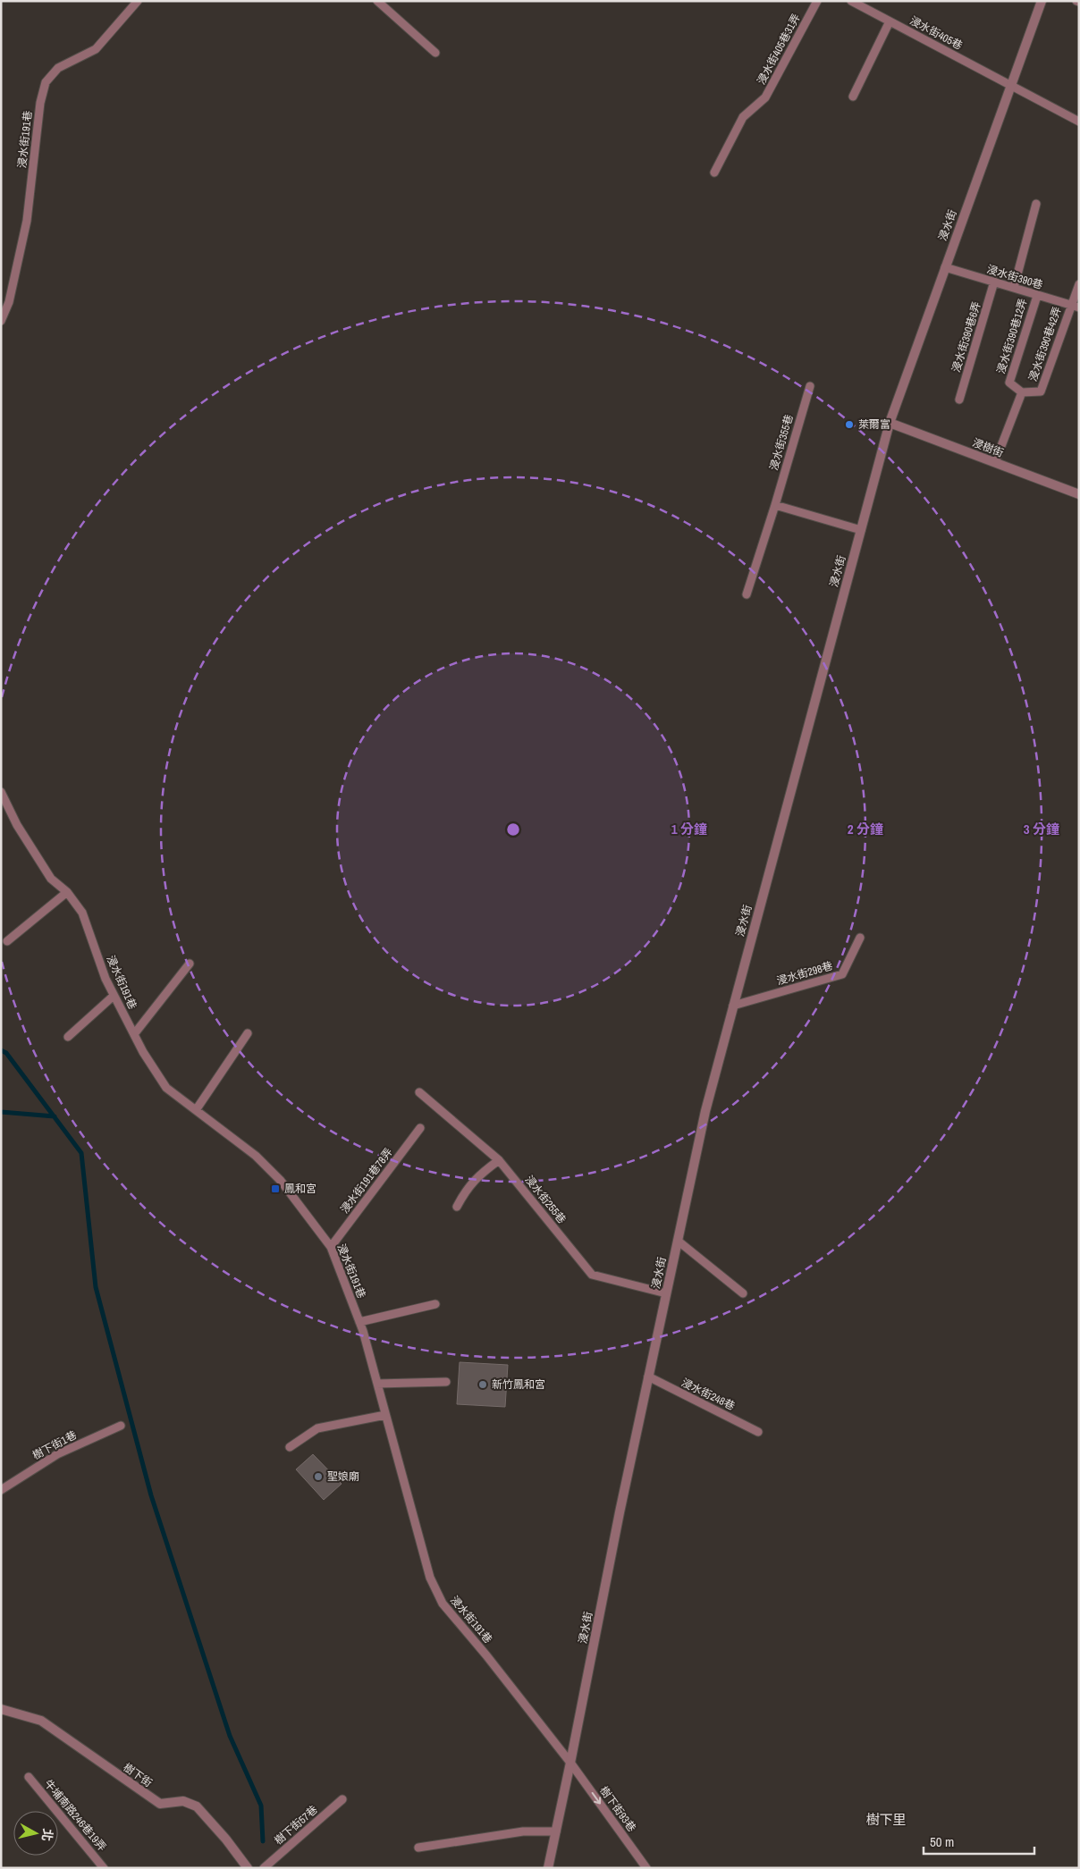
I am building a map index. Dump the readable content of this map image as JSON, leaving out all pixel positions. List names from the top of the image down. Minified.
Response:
{"streets":{"street":["浸水街","浸樹街","樹下街"],"lane":["浸水街405巷","浸水街405巷31弄","浸水街191巷","浸水街390巷","浸水街390巷12弄","浸水街390巷6弄","浸水街390巷42弄","浸水街355巷","浸水街298巷","浸水街191巷78弄","浸水街255巷","浸水街248巷","樹下街1巷","樹下街93巷","牛埔南路246巷19弄","樹下街57巷"]},"crossings":[["浸水街405巷","浸水街"],["浸水街191巷","浸水街"],["浸水街191巷","浸水街191巷78弄"],["浸水街191巷","樹下街93巷"],["浸水街","浸水街390巷"],["浸水街","浸樹街"],["浸水街","浸水街298巷"],["浸水街","浸水街255巷"],["浸水街","浸水街248巷"],["浸水街","樹下街93巷"],["浸水街390巷","浸水街390巷12弄"],["浸水街390巷","浸水街390巷6弄"],["浸水街390巷","浸水街390巷42弄"],["浸水街390巷12弄","浸水街390巷42弄"]],"one_way":["樹下街93巷"],"districts":["樹下里"],"places":{"other":["萊爾富","新竹鳳和宮","聖娘廟"],"transit":["鳳和宮"]},"scale_bar":"50 m","north":"right","rings":["1 分鐘","2 分鐘","3 分鐘"]}
